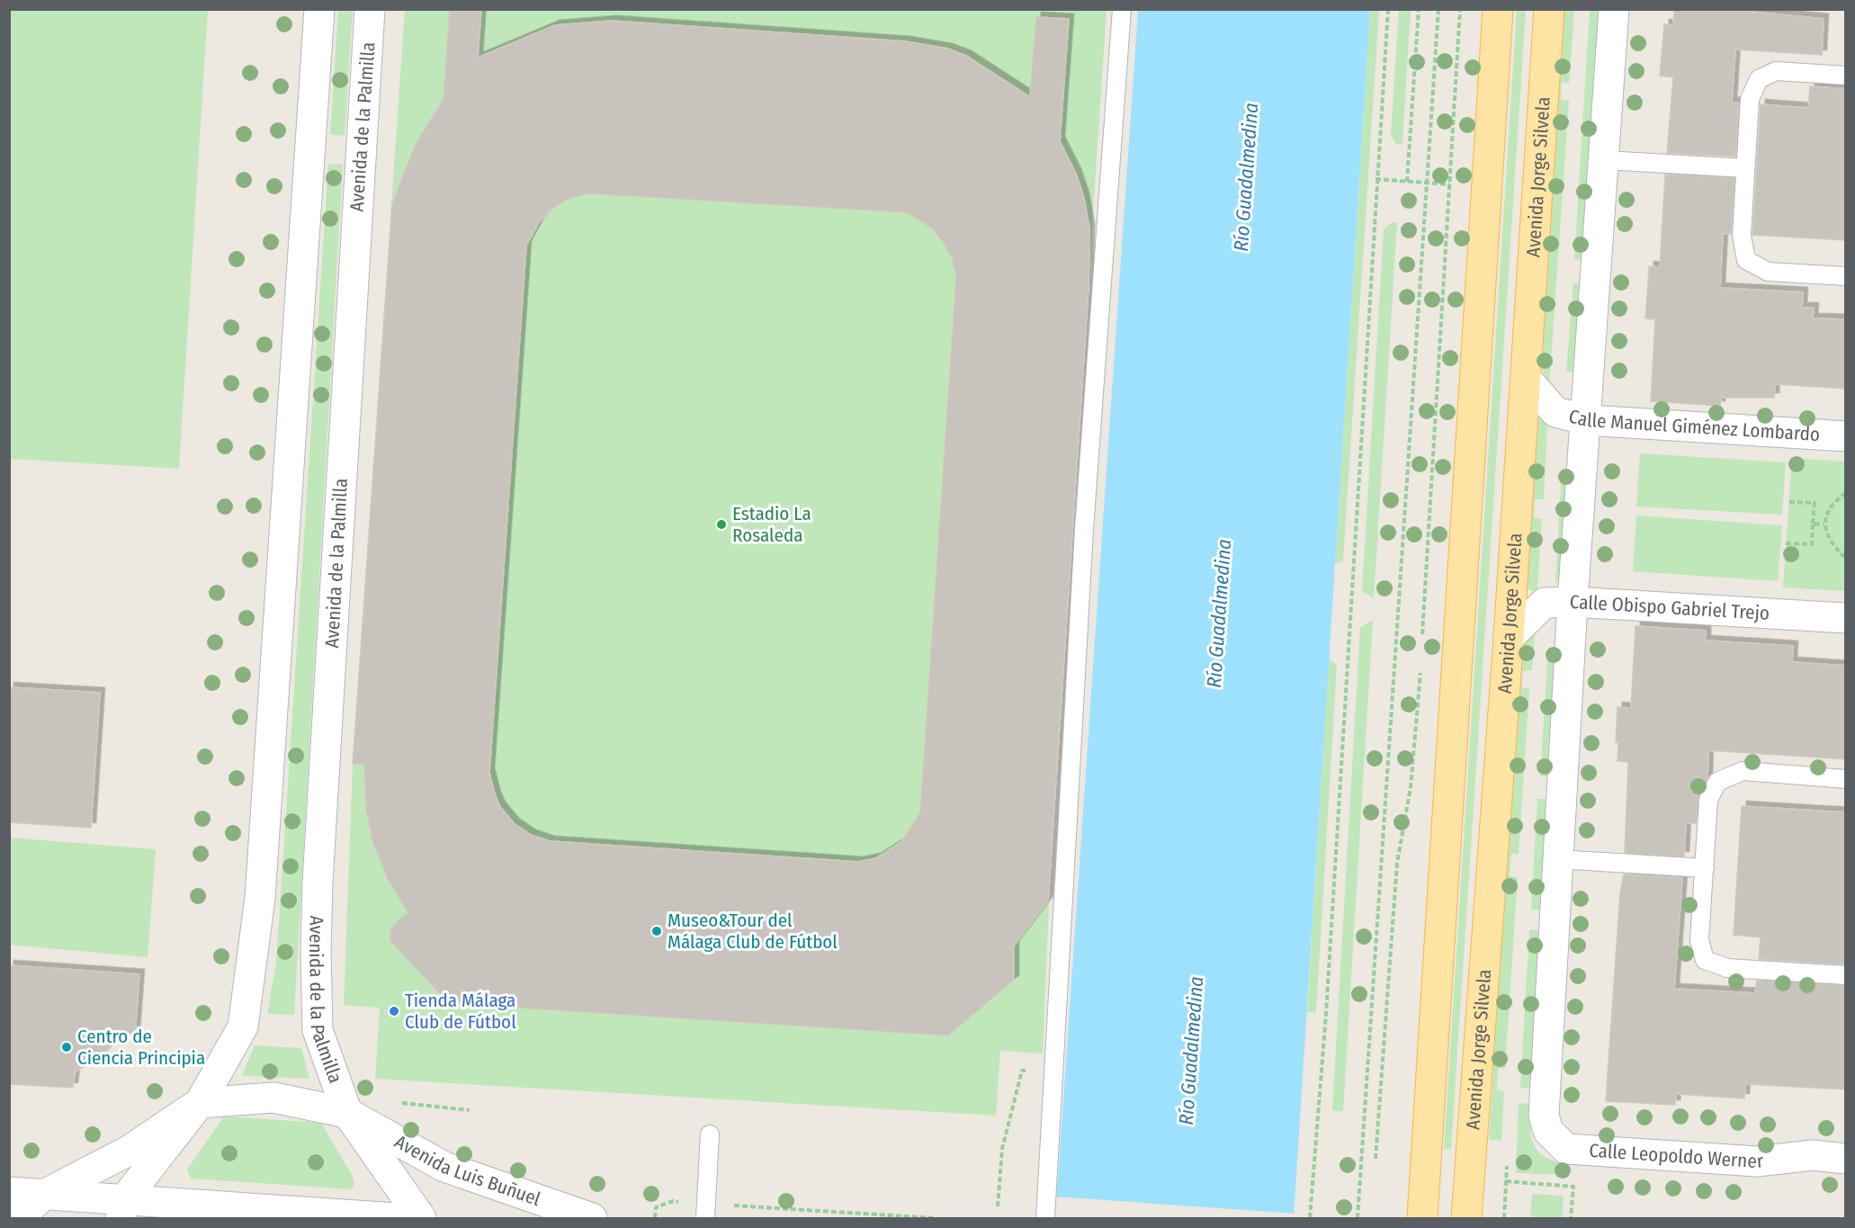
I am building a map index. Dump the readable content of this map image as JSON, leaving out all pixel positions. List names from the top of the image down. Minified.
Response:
{"streets":{"main road":["Avenida de la Palmilla","Avenida Jorge Silvela","Calle Manuel Giménez Lombardo","Calle Obispo Gabriel Trejo","Calle Leopoldo Werner","Avenida Luis Buñuel"]},"crossings":[["Avenida de la Palmilla","Avenida Luis Buñuel"],["Avenida Jorge Silvela","Calle Manuel Giménez Lombardo"],["Avenida Jorge Silvela","Calle Obispo Gabriel Trejo"]],"water":["Río Guadalmedina"],"places":["Estadio La Rosaleda","Museo&Tour del Málaga Club de Fútbol","Tienda Málaga Club de Fútbol","Centro de Ciencia Principia"]}
